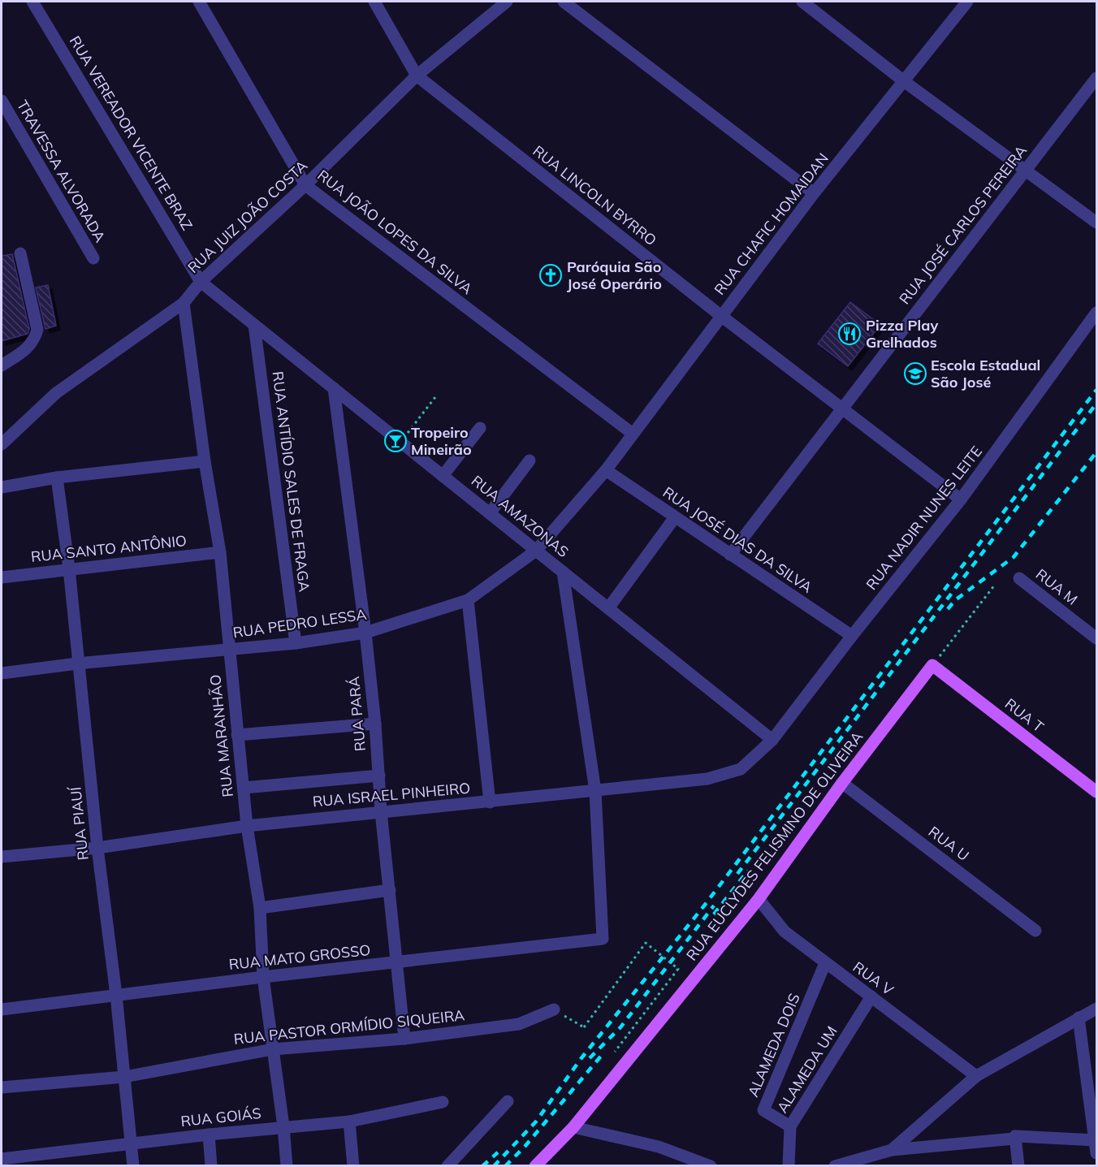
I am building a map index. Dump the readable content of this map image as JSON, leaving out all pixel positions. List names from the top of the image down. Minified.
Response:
{"streets":{"main road":["RUA T","RUA EUCLYDES FELISMINO DE OLIVEIRA"],"street":["RUA VEREADOR VICENTE BRAZ","TRAVESSA ALVORADA","RUA LINCOLN BYRRO","RUA JUIZ JOÃO COSTA","RUA CHAFIC HOMAIDAN","RUA JOSÉ CARLOS PEREIRA","RUA JOÃO LOPES DA SILVA","RUA ANTÍDIO SALES DE FRAGA","RUA AMAZONAS","RUA NADIR NUNES LEITE","RUA JOSÉ DIAS DA SILVA","RUA SANTO ANTÔNIO","RUA M","RUA PEDRO LESSA","RUA PARÁ","RUA MARANHÃO","RUA ISRAEL PINHEIRO","RUA PIAUÍ","RUA U","RUA MATO GROSSO","RUA V","RUA PASTOR ORMÍDIO SIQUEIRA","ALAMEDA DOIS","ALAMEDA UM","RUA GOIÁS"]},"crossings":[["RUA VEREADOR VICENTE BRAZ","RUA JUIZ JOÃO COSTA"],["RUA VEREADOR VICENTE BRAZ","RUA AMAZONAS"],["RUA LINCOLN BYRRO","RUA JUIZ JOÃO COSTA"],["RUA LINCOLN BYRRO","RUA CHAFIC HOMAIDAN"],["RUA LINCOLN BYRRO","RUA JOSÉ CARLOS PEREIRA"],["RUA LINCOLN BYRRO","RUA NADIR NUNES LEITE"],["RUA JUIZ JOÃO COSTA","RUA JOÃO LOPES DA SILVA"],["RUA JUIZ JOÃO COSTA","RUA AMAZONAS"],["RUA JUIZ JOÃO COSTA","RUA MARANHÃO"],["RUA CHAFIC HOMAIDAN","RUA JOÃO LOPES DA SILVA"],["RUA CHAFIC HOMAIDAN","RUA JOSÉ DIAS DA SILVA"],["RUA CHAFIC HOMAIDAN","RUA PEDRO LESSA"],["RUA JOSÉ CARLOS PEREIRA","RUA JOSÉ DIAS DA SILVA"],["RUA ANTÍDIO SALES DE FRAGA","RUA AMAZONAS"],["RUA ANTÍDIO SALES DE FRAGA","RUA PEDRO LESSA"],["RUA AMAZONAS","RUA NADIR NUNES LEITE"],["RUA AMAZONAS","RUA PEDRO LESSA"],["RUA AMAZONAS","RUA PARÁ"],["RUA AMAZONAS","RUA ISRAEL PINHEIRO"],["RUA NADIR NUNES LEITE","RUA JOSÉ DIAS DA SILVA"],["RUA NADIR NUNES LEITE","RUA ISRAEL PINHEIRO"],["RUA JOSÉ DIAS DA SILVA","RUA PEDRO LESSA"],["RUA SANTO ANTÔNIO","RUA MARANHÃO"],["RUA SANTO ANTÔNIO","RUA PIAUÍ"],["RUA PEDRO LESSA","RUA PARÁ"],["RUA PEDRO LESSA","RUA MARANHÃO"],["RUA PEDRO LESSA","RUA PIAUÍ"],["RUA PARÁ","RUA ISRAEL PINHEIRO"],["RUA PARÁ","RUA MATO GROSSO"],["RUA PARÁ","RUA PASTOR ORMÍDIO SIQUEIRA"],["RUA T","RUA EUCLYDES FELISMINO DE OLIVEIRA"],["RUA MARANHÃO","RUA ISRAEL PINHEIRO"],["RUA MARANHÃO","RUA MATO GROSSO"],["RUA MARANHÃO","RUA PASTOR ORMÍDIO SIQUEIRA"],["RUA MARANHÃO","RUA GOIÁS"],["RUA ISRAEL PINHEIRO","RUA PIAUÍ"],["RUA ISRAEL PINHEIRO","RUA MATO GROSSO"],["RUA PIAUÍ","RUA MATO GROSSO"],["RUA PIAUÍ","RUA PASTOR ORMÍDIO SIQUEIRA"],["RUA PIAUÍ","RUA GOIÁS"],["RUA U","RUA EUCLYDES FELISMINO DE OLIVEIRA"],["RUA EUCLYDES FELISMINO DE OLIVEIRA","RUA V"],["RUA V","ALAMEDA DOIS"],["RUA V","ALAMEDA UM"],["ALAMEDA DOIS","ALAMEDA UM"]],"places":{"church":["Paróquia São José Operário"],"restaurant":["Pizza Play Grelhados"],"school or university":["Escola Estadual São José"],"bar":["Tropeiro Mineirão"]}}
